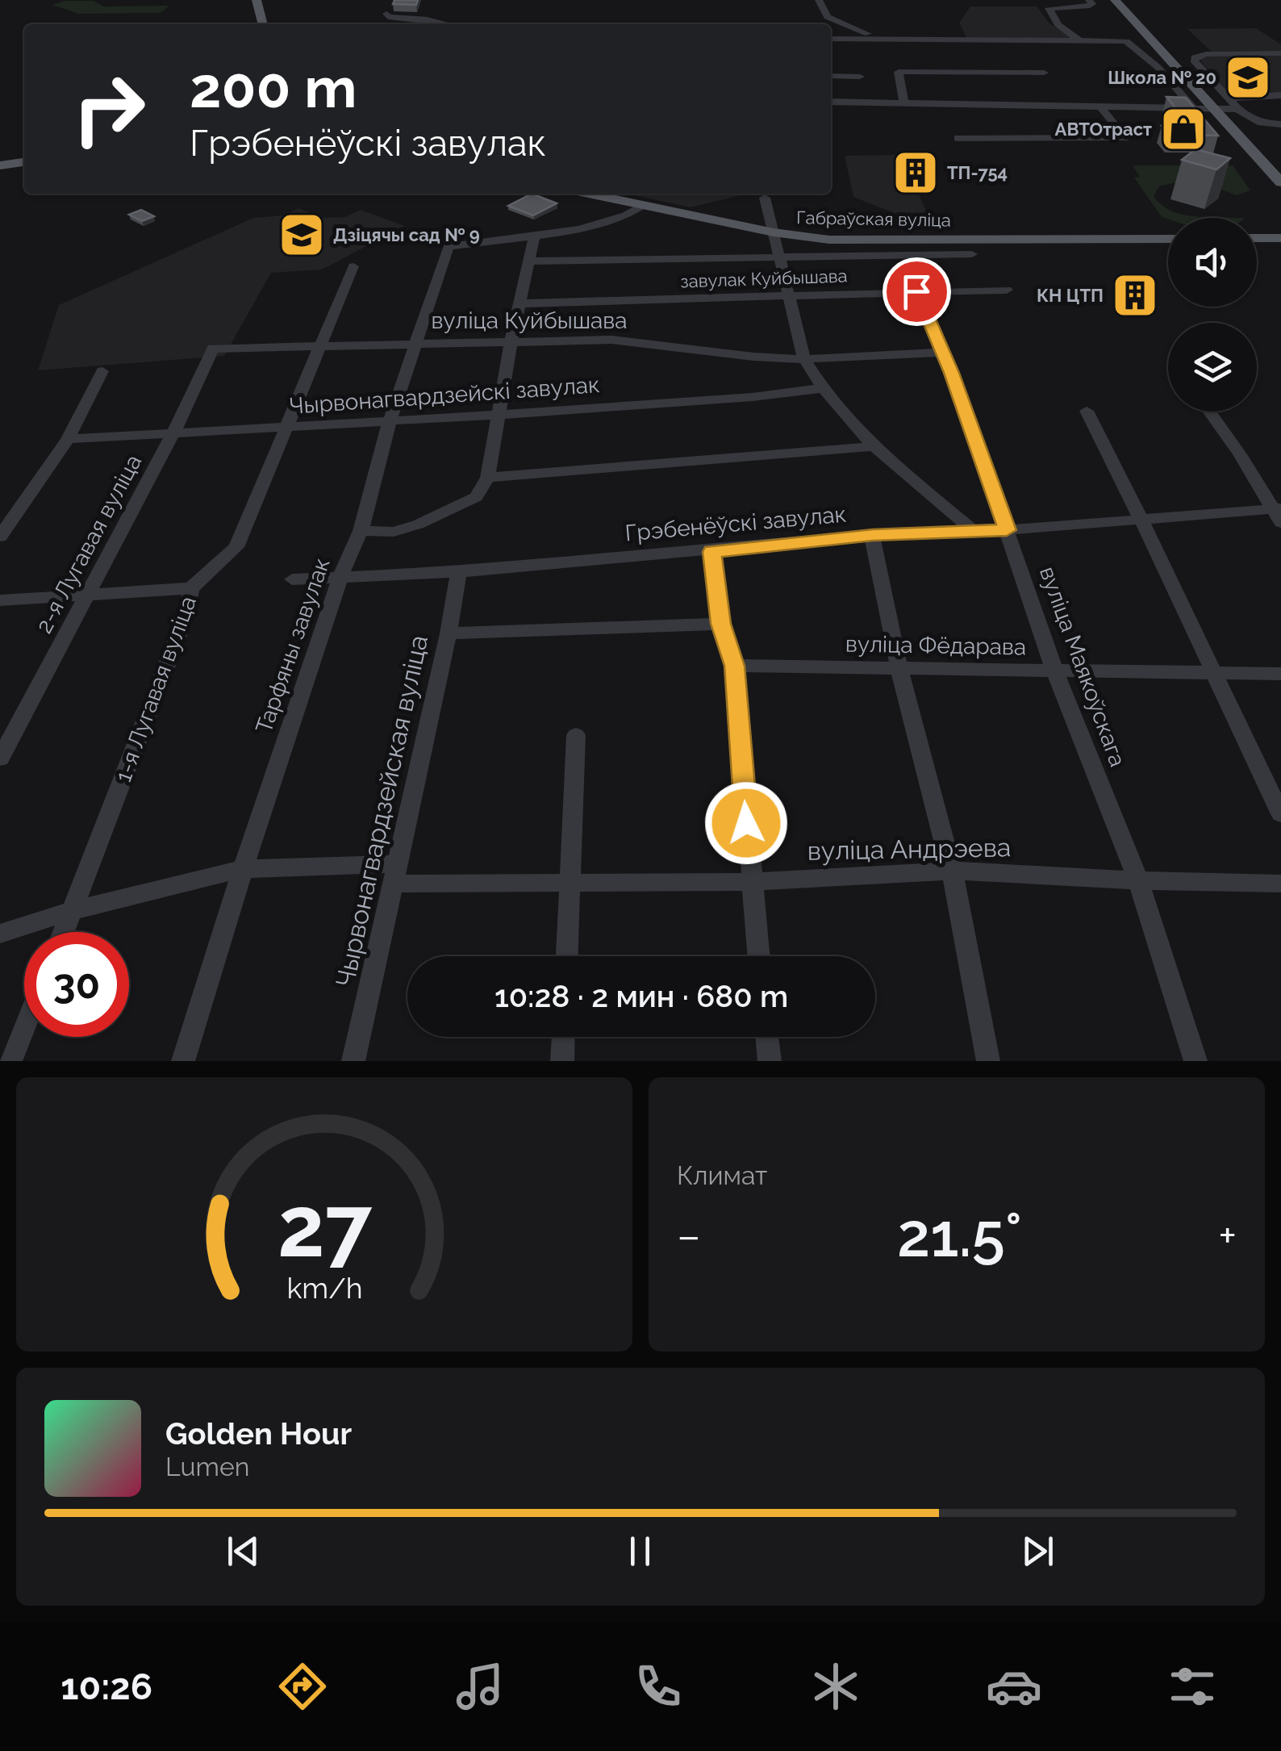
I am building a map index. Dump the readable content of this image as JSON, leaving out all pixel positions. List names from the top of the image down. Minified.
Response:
{"streets":{"main road":["Габраўская вуліца"],"street":["завулак Куйбышава","вуліца Куйбышава","Чырвонагвардзейскі завулак","Грэбенёўскі завулак","2-я Лугавая вуліца","Тарфяны завулак","вуліца Фёдарава","вуліца Маякоўскага","1-я Лугавая вуліца","Чырвонагвардзейская вуліца","вуліца Андрэева"]},"crossings":[["завулак Куйбышава","вуліца Маякоўскага"],["вуліца Куйбышава","2-я Лугавая вуліца"],["вуліца Куйбышава","Тарфяны завулак"],["вуліца Куйбышава","вуліца Маякоўскага"],["вуліца Куйбышава","1-я Лугавая вуліца"],["Чырвонагвардзейскі завулак","2-я Лугавая вуліца"],["Чырвонагвардзейскі завулак","Тарфяны завулак"],["Чырвонагвардзейскі завулак","1-я Лугавая вуліца"],["Грэбенёўскі завулак","Тарфяны завулак"],["Грэбенёўскі завулак","вуліца Маякоўскага"],["Грэбенёўскі завулак","Чырвонагвардзейская вуліца"],["Тарфяны завулак","вуліца Андрэева"],["вуліца Фёдарава","вуліца Маякоўскага"],["вуліца Маякоўскага","вуліца Андрэева"],["1-я Лугавая вуліца","вуліца Андрэева"],["Чырвонагвардзейская вуліца","вуліца Андрэева"]],"places":{"school or university":["Школа № 20","Дзіцячы сад № 9"],"shop":["АВТОтраст"],"building":["ТП-754","КН ЦТП"]},"page":{"turn":["200 m","Грэбенёўскі завулак"],"limit":"30","trip":"10:28 · 2 мин · 680 m","tile":"Климат","heat":["−","21.5°","+"],"song":["Golden Hour","Lumen"],"tabs":"10:26","gauge":["27","km/h"]}}
